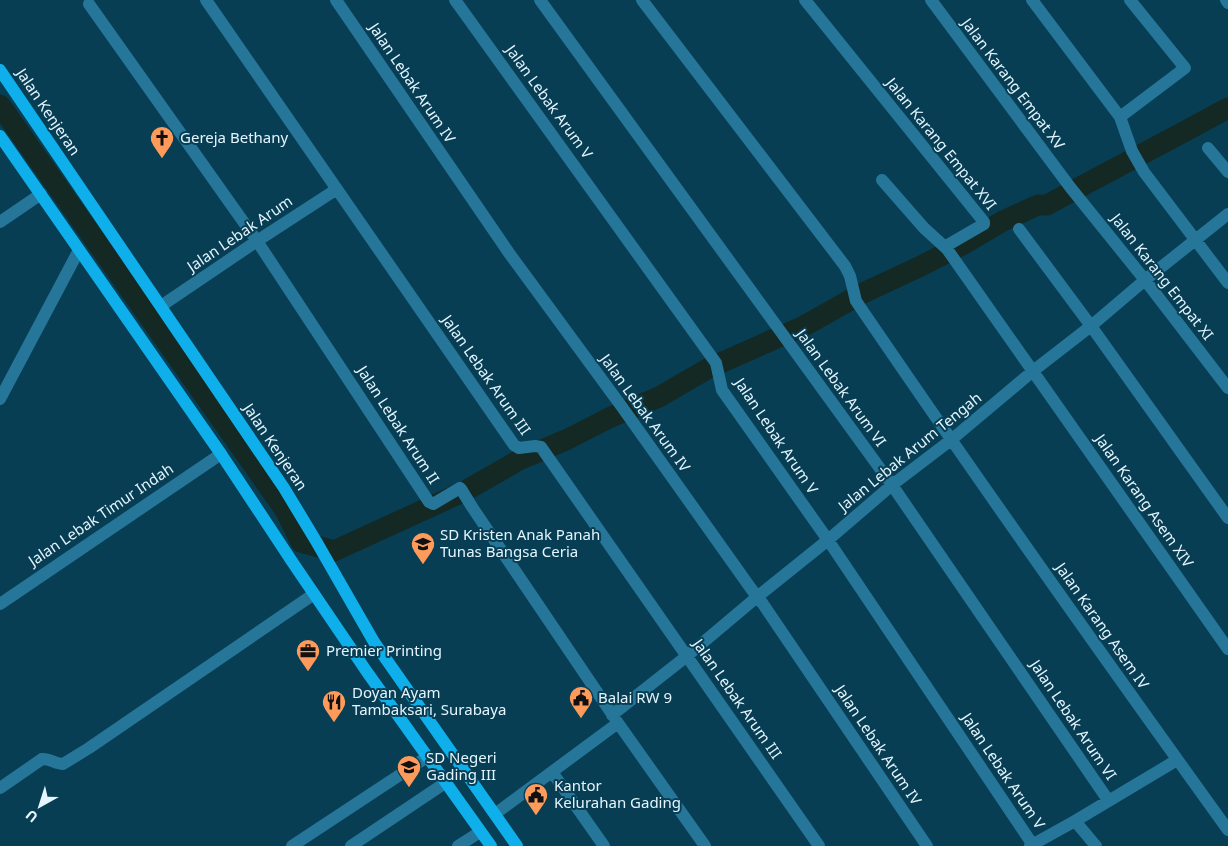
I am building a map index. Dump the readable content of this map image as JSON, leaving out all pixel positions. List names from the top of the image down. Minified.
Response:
{"streets":{"main road":["Jalan Kenjeran"],"street":["Jalan Lebak Arum IV","Jalan Karang Empat XV","Jalan Lebak Arum V","Jalan Karang Empat XVI","Jalan Lebak Arum","Jalan Karang Empat XI","Jalan Lebak Arum III","Jalan Lebak Arum VI","Jalan Lebak Arum II","Jalan Lebak Arum Tengah","Jalan Karang Asem XIV","Jalan Lebak Timur Indah","Jalan Karang Asem IV"]},"crossings":[["Jalan Lebak Arum IV","Jalan Lebak Arum Tengah"],["Jalan Karang Empat XV","Jalan Karang Empat XI"],["Jalan Lebak Arum V","Jalan Lebak Arum Tengah"],["Jalan Kenjeran","Jalan Lebak Arum"],["Jalan Kenjeran","Jalan Lebak Arum Tengah"],["Jalan Lebak Arum","Jalan Lebak Arum III"],["Jalan Lebak Arum","Jalan Lebak Arum II"],["Jalan Karang Empat XI","Jalan Lebak Arum Tengah"],["Jalan Lebak Arum III","Jalan Lebak Arum Tengah"],["Jalan Lebak Arum VI","Jalan Lebak Arum Tengah"],["Jalan Lebak Arum II","Jalan Lebak Arum Tengah"],["Jalan Lebak Arum Tengah","Jalan Karang Asem XIV"],["Jalan Lebak Arum Tengah","Jalan Karang Asem IV"]],"places":{"church":["Gereja Bethany"],"school or university":["SD Kristen Anak Panah Tunas Bangsa Ceria","SD Negeri Gading III"],"office":["Premier Printing"],"public building":["Balai RW 9","Kantor Kelurahan Gading"],"restaurant":["Doyan Ayam Tambaksari, Surabaya"]},"north":"bottom left"}
